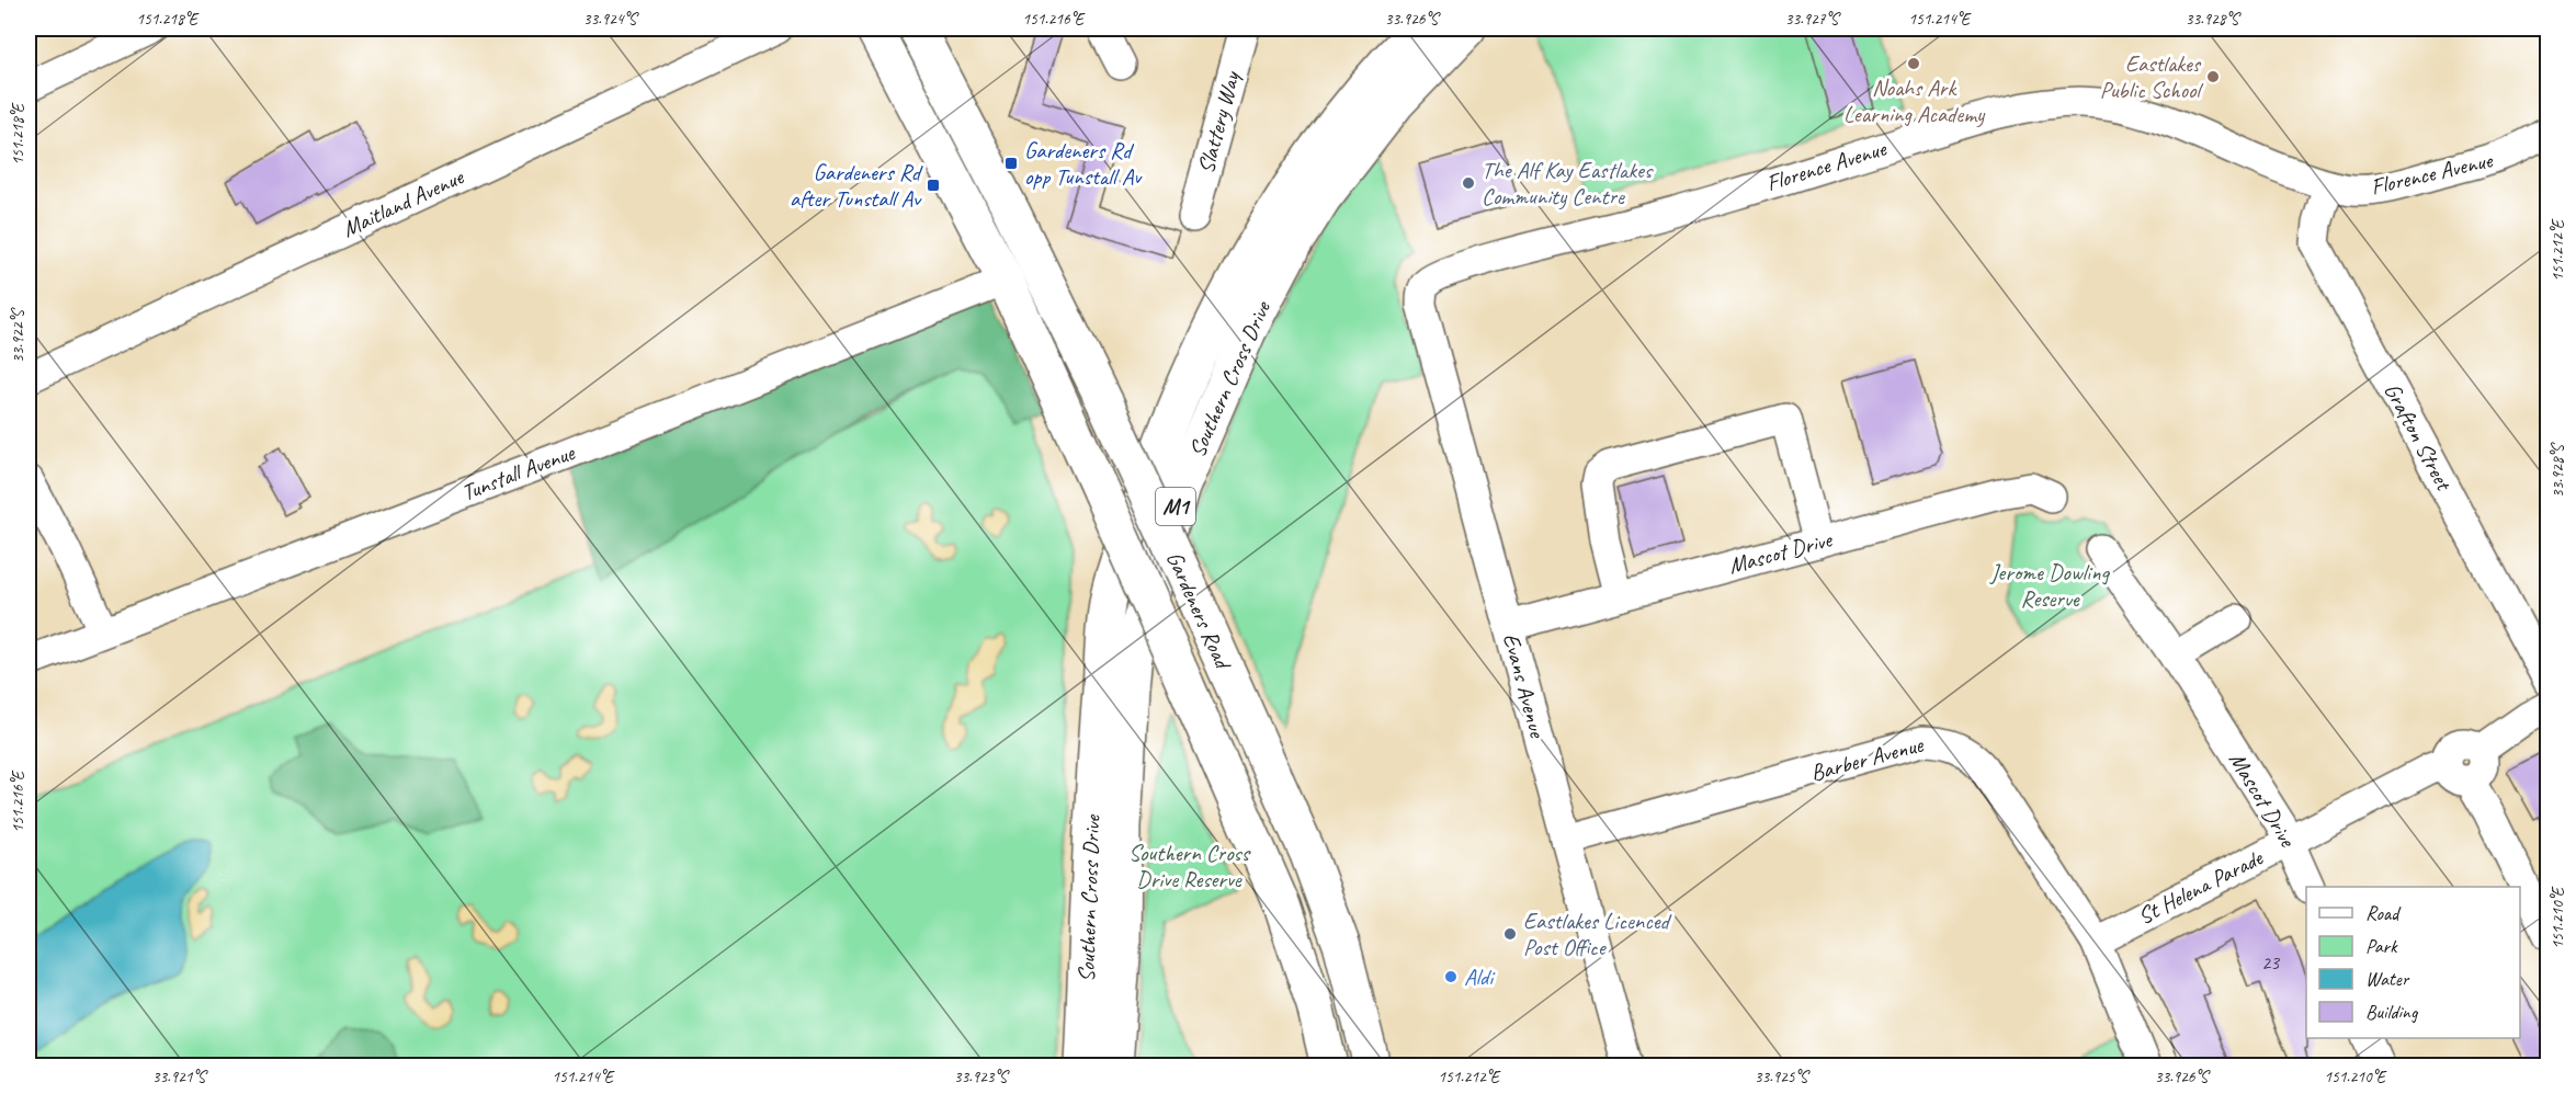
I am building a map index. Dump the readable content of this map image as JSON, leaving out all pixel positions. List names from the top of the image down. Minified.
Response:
{"streets":{"main road":["Southern Cross Drive","M1","Gardeners Road"],"street":["Slattery Way","Florence Avenue","Maitland Avenue","Grafton Street","Tunstall Avenue","Mascot Drive","Evans Avenue","Barber Avenue","St Helena Parade"]},"crossings":[["Florence Avenue","Grafton Street"],["Florence Avenue","Evans Avenue"],["Tunstall Avenue","Gardeners Road"],["Mascot Drive","Evans Avenue"],["Mascot Drive","St Helena Parade"],["Evans Avenue","Barber Avenue"],["Barber Avenue","St Helena Parade"]],"parks":["Jerome Dowling Reserve","Southern Cross Drive Reserve"],"places":{"other":["Noahs Ark Learning Academy","Eastlakes Public School","The Alf Kay Eastlakes Community Centre","Eastlakes Licenced Post Office","Aldi"],"transit":["Gardeners Rd opp Tunstall Av","Gardeners Rd after Tunstall Av"]},"house_numbers":["23"],"legend":["Road","Park","Water","Building"],"coordinates":["151.218°E","33.924°S","151.216°E","33.926°S","33.927°S","151.214°E","33.928°S","151.212°E","33.922°S","151.210°E","33.921°S","33.923°S","33.925°S"]}
